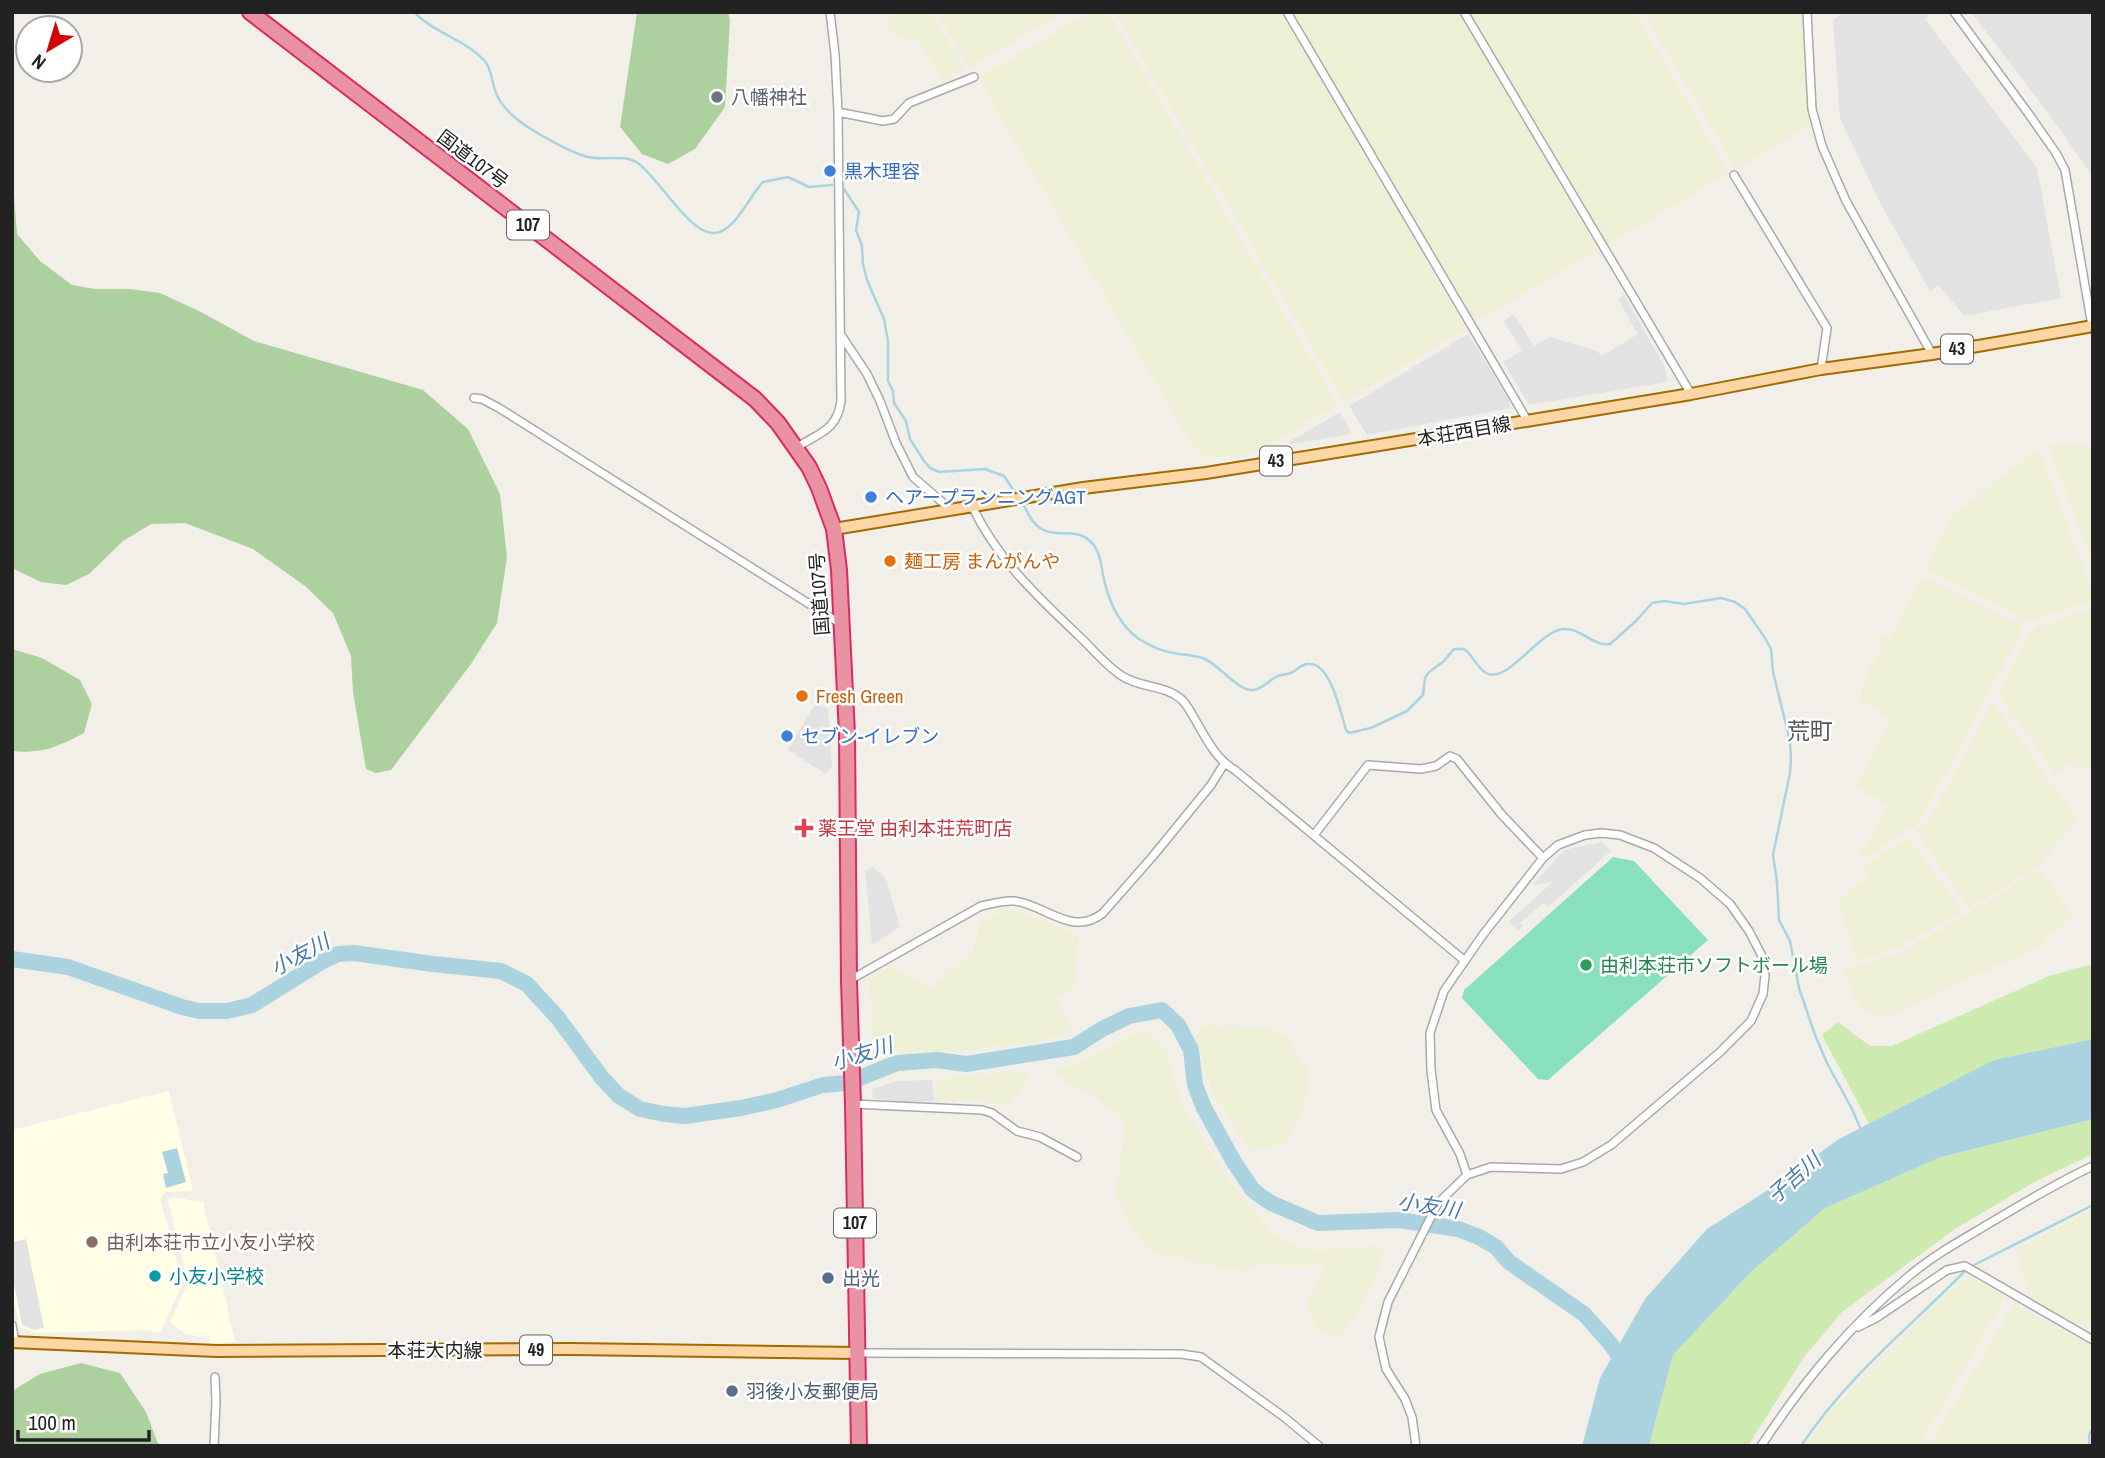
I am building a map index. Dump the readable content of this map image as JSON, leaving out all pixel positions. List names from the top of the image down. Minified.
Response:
{"streets":{"highway":["国道107号","107"],"main road":["43","本荘西目線","本荘大内線","49"]},"crossings":[["国道107号","本荘西目線"],["国道107号","本荘大内線"]],"districts":["荒町"],"water":["小友川","子吉川"],"places":{"other":["八幡神社","黒木理容","ヘアープランニングAGT","麺工房 まんがんや","Fresh Green","セブン-イレブン","由利本荘市ソフトボール場","由利本荘市立小友小学校","小友小学校","出光","羽後小友郵便局"],"health":["薬王堂 由利本荘荒町店"]},"scale_bar":"100 m","north":"bottom left"}
